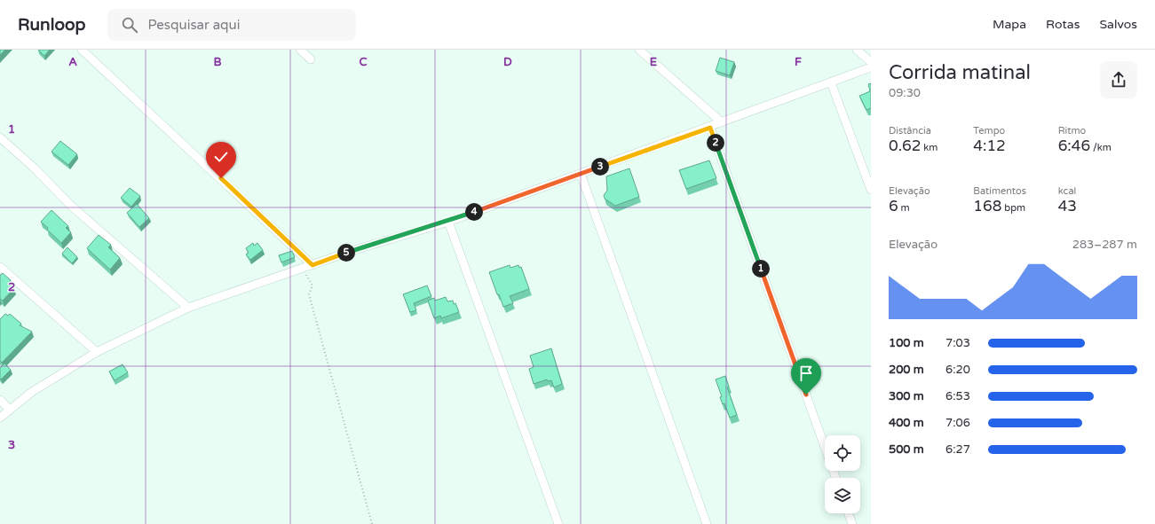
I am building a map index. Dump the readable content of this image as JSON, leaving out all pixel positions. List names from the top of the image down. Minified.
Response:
{"page":{"header":"Runloop","search":"Pesquisar aqui","nav":["Mapa","Rotas","Salvos"],"heading":["Corrida matinal","09:30"],"stats":[["Distância","0.62 km"],["Tempo","4:12"],["Ritmo","6:46 /km"],["Elevação","6 m"],["Batimentos","168 bpm"],["kcal","43"]],"pins":["2","3","4","5","1"],"chart":["Elevação","283–287 m"],"list":[{"name":"100 m","note":"7:03"},{"name":"200 m","note":"6:20"},{"name":"300 m","note":"6:53"},{"name":"400 m","note":"7:06"},{"name":"500 m","note":"6:27"}]},"grid":{"columns":["A","B","C","D","E","F"],"rows":["1","2","3"]}}
